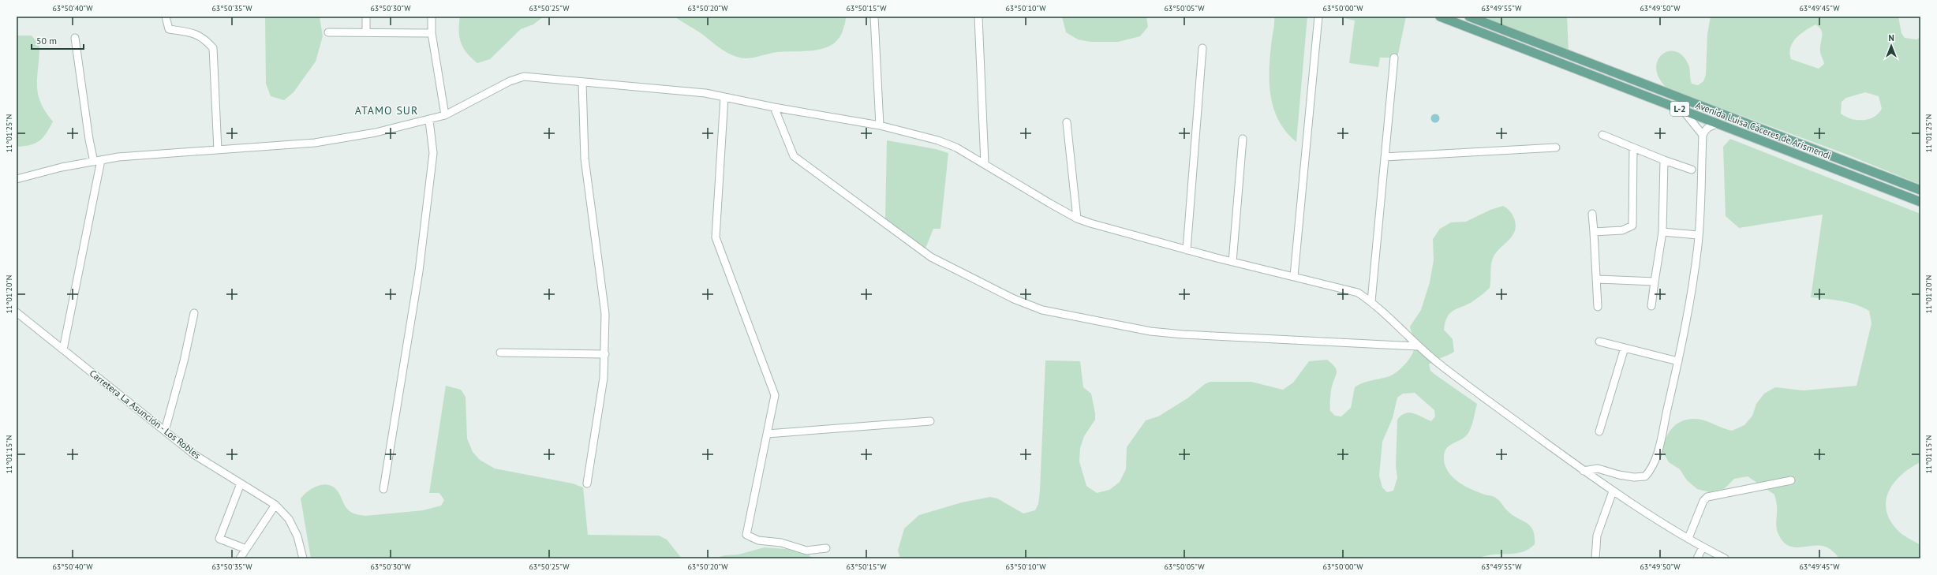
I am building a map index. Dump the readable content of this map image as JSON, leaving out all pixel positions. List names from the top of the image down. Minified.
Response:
{"streets":{"main road":["L-2","Avenida Luisa Cáceres de Arismendi"],"street":["Carretera La Asunción - Los Robles"]},"districts":["ATAMO SUR"],"scale_bar":"50 m","north":"top","coordinates":["63°50'40\"W","63°50'35\"W","63°50'30\"W","63°50'25\"W","63°50'20\"W","63°50'15\"W","63°50'10\"W","63°50'05\"W","63°50'00\"W","63°49'55\"W","63°49'50\"W","63°49'45\"W","11°01'25\"N","11°01'20\"N","11°01'15\"N"]}
